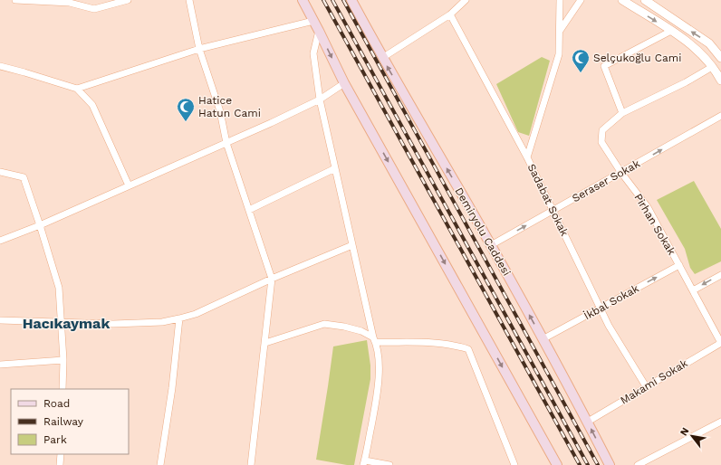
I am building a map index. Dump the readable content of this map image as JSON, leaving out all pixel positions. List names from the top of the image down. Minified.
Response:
{"streets":{"main road":["Demiryolu Caddesi"],"street":["Seraser Sokak","Sadabat Sokak","Pirhan Sokak","İkbal Sokak","Makami Sokak"]},"crossings":[["Seraser Sokak","Sadabat Sokak"],["Seraser Sokak","Pirhan Sokak"],["Seraser Sokak","Demiryolu Caddesi"],["Sadabat Sokak","İkbal Sokak"],["Sadabat Sokak","Makami Sokak"],["Pirhan Sokak","İkbal Sokak"],["Pirhan Sokak","Makami Sokak"],["Demiryolu Caddesi","İkbal Sokak"],["Demiryolu Caddesi","Makami Sokak"]],"one_way":["Seraser Sokak","İkbal Sokak"],"districts":["Hacıkaymak"],"places":{"mosque":["Selçukoğlu Cami","Hatice Hatun Cami"]},"legend":["Road","Railway","Park"],"north":"top left"}
